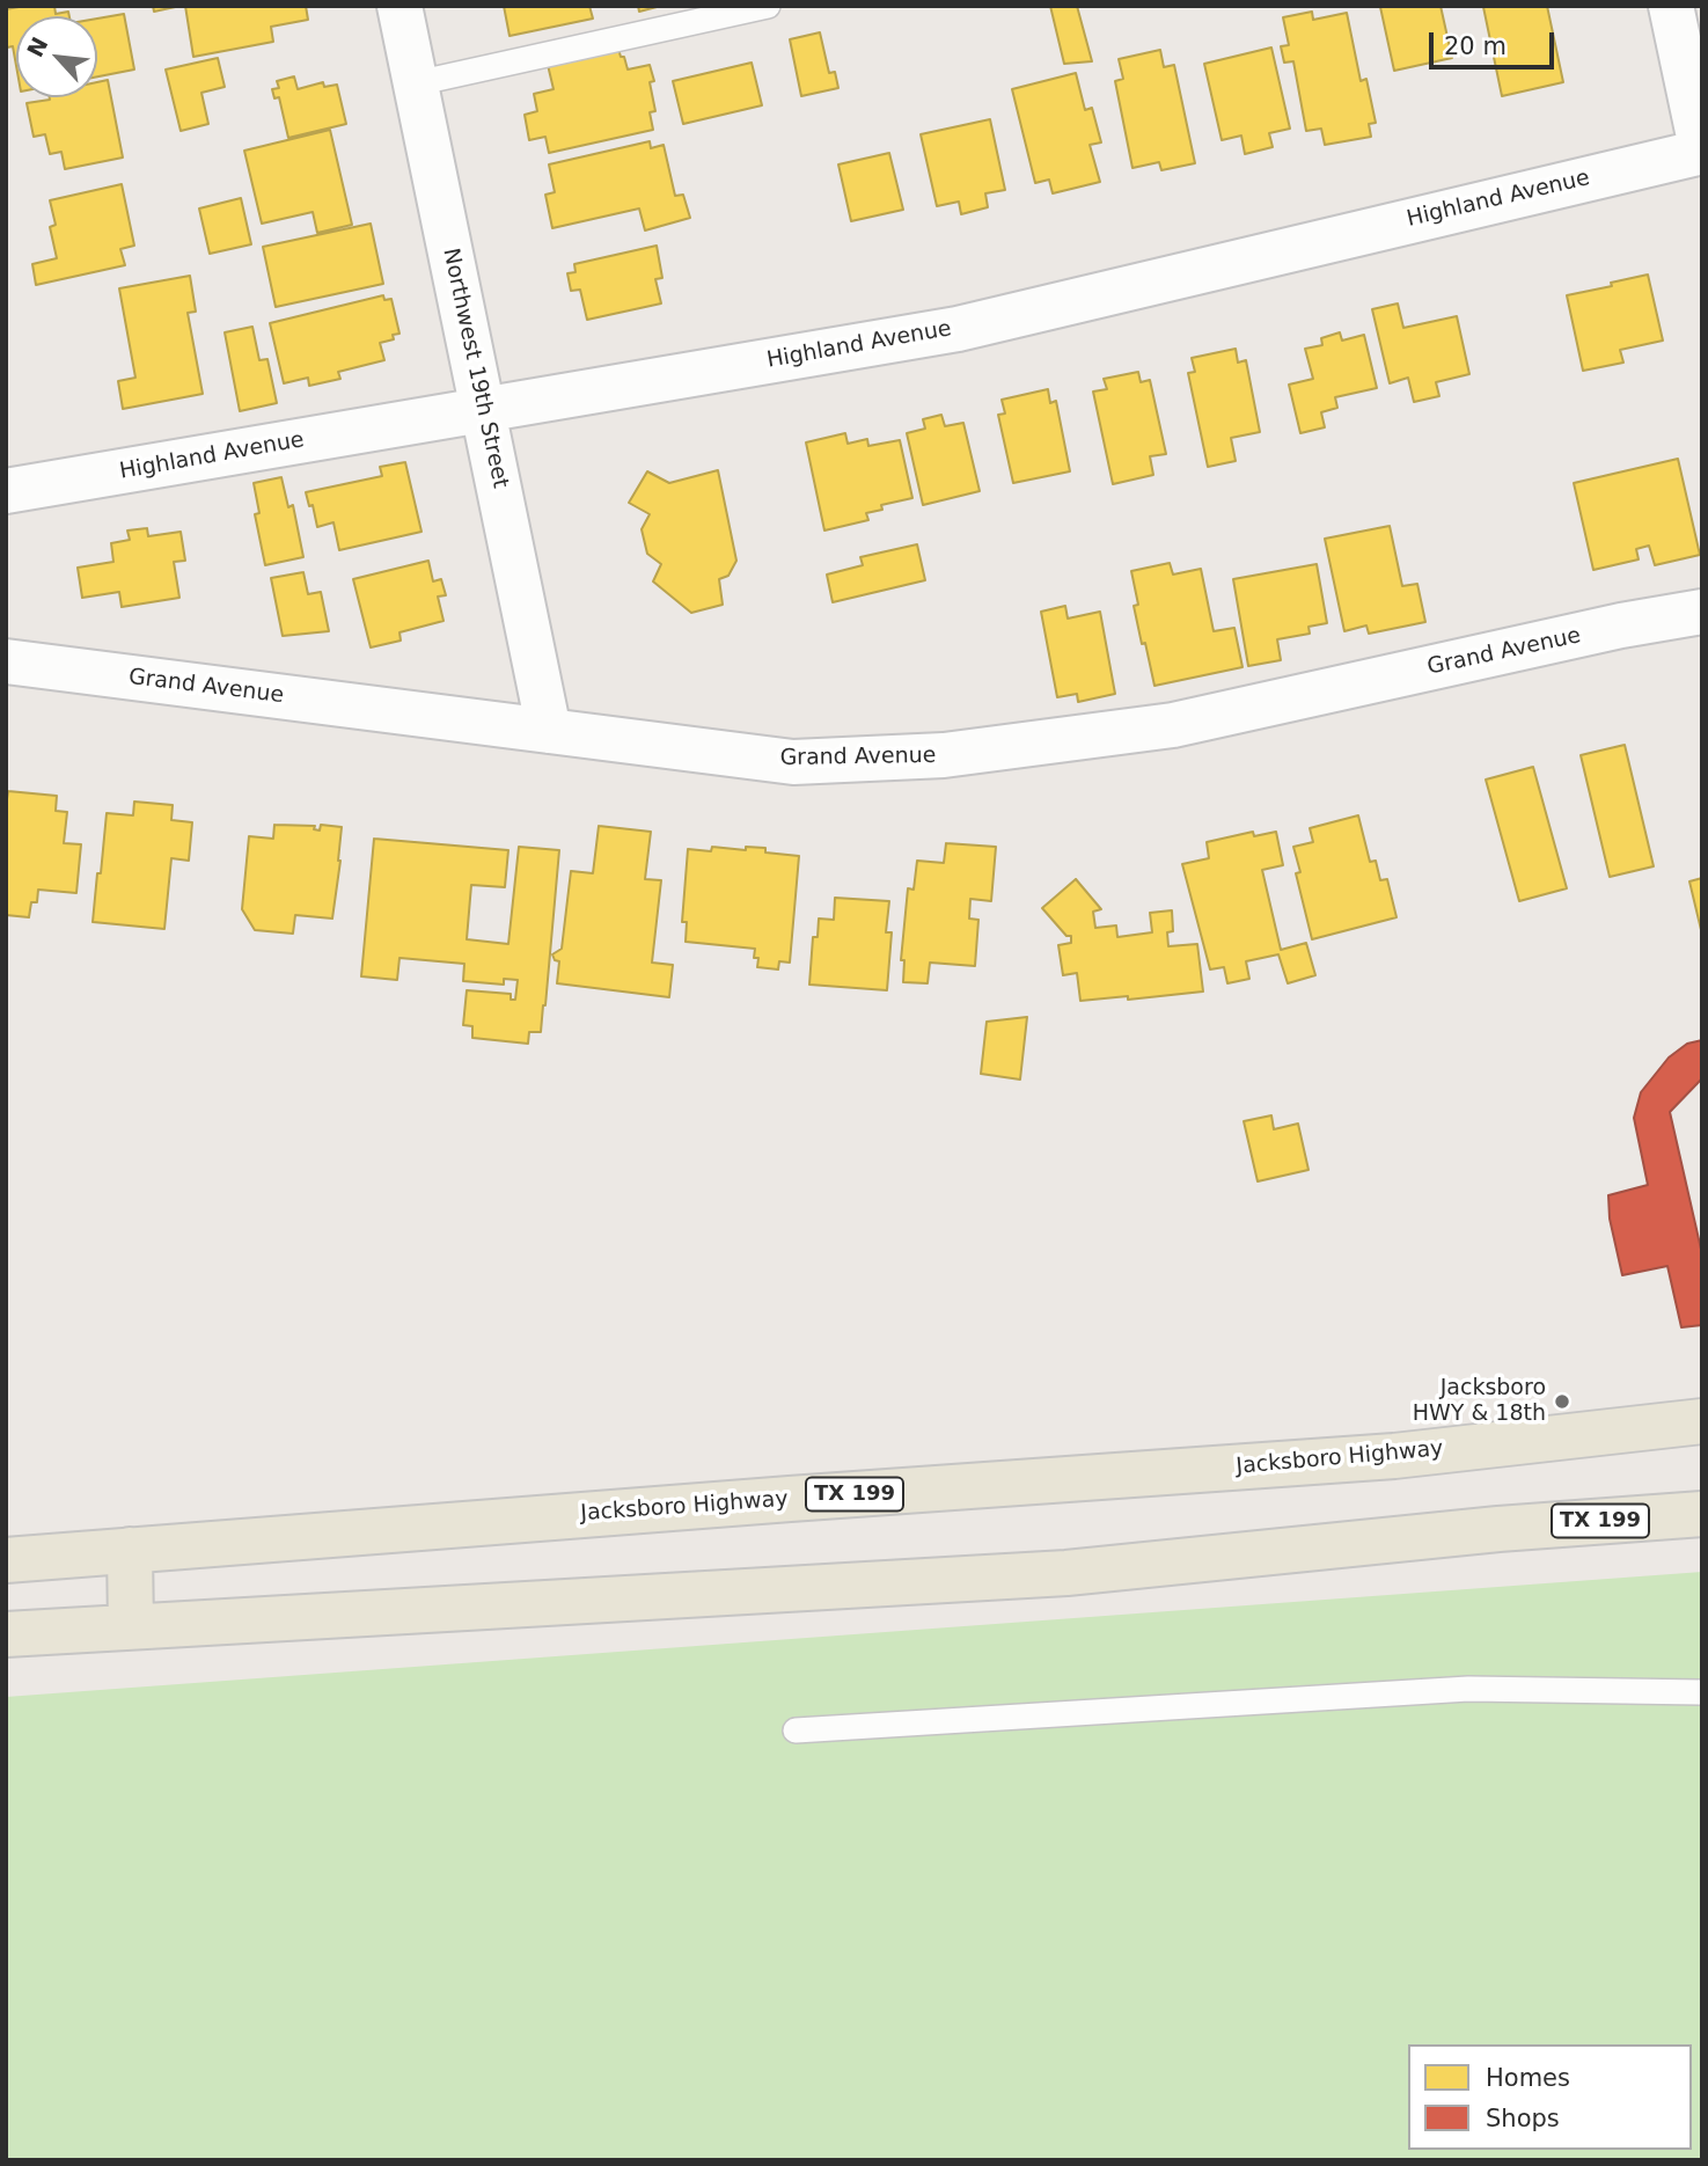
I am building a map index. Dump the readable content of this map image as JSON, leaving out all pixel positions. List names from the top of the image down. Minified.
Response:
{"streets":{"main road":["Jacksboro Highway","TX 199"],"street":["Highland Avenue","Northwest 19th Street","Grand Avenue"]},"crossings":[["Highland Avenue","Northwest 19th Street"],["Northwest 19th Street","Grand Avenue"]],"places":["Jacksboro HWY & 18th"],"legend":["Homes","Shops"],"scale_bar":"20 m","north":"top left"}
